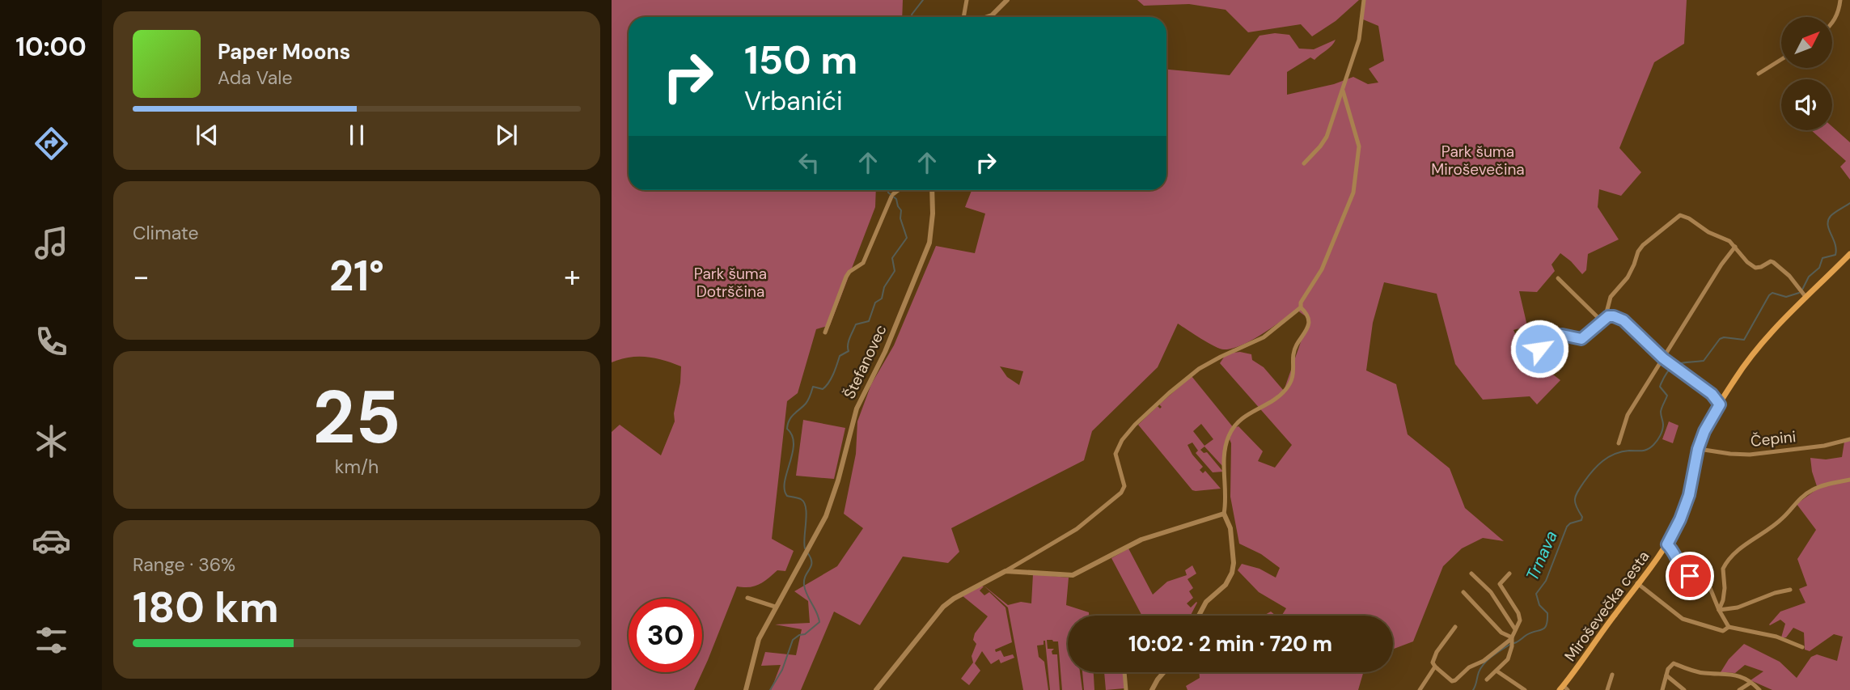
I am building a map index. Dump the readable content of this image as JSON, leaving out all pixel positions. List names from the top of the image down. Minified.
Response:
{"streets":{"main road":["Miroševečka cesta"],"street":["Štefanovec","Čepini"]},"crossings":[["Čepini","Miroševečka cesta"]],"water":["Trnava"],"parks":["Park šuma Miroševečina","Park šuma Dotrščina"],"north":"top right","page":{"tabs":"10:00","turn":["150 m","Vrbanići"],"song":["Paper Moons","Ada Vale"],"tile":["Climate",["25","km/h"],["Range · 36%","180 km"]],"heat":["−","21°","+"],"limit":"30","trip":"10:02 · 2 min · 720 m"}}
